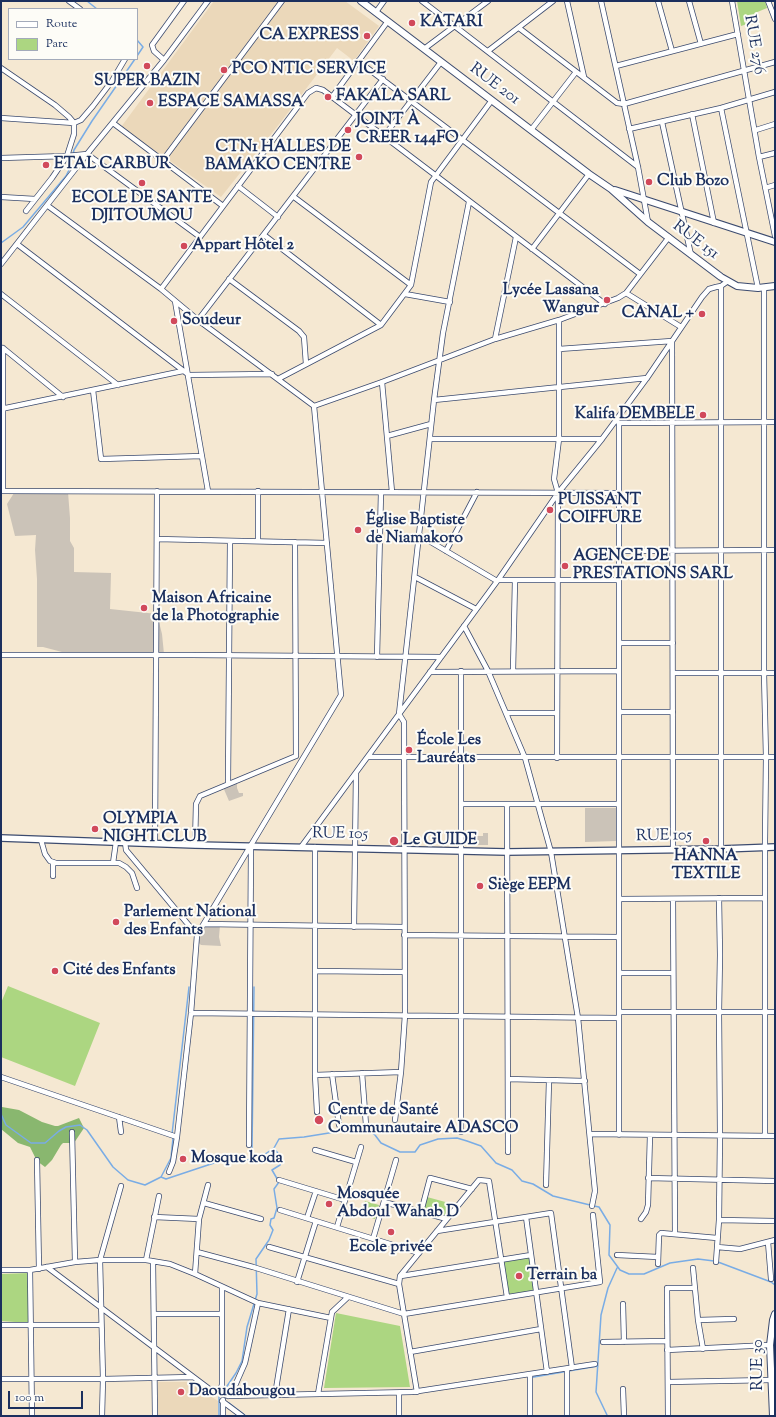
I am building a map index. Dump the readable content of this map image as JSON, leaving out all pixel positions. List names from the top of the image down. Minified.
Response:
{"streets":{"main road":["RUE 201","RUE 151","RUE 30"],"street":["RUE 276","RUE 105"]},"crossings":[["RUE 201","RUE 151"]],"places":["KATARI","CA EXPRESS","SUPER BAZIN","PCO NTIC SERVICE","FAKALA SARL","ESPACE SAMASSA","JOINT À CREER 144FO","CTN1 HALLES DE BAMAKO CENTRE","ETAL CARBUR","Club Bozo","ECOLE DE SANTE DJITOUMOU","Appart Hôtel 2","Lycée Lassana Wangur","CANAL +","Soudeur","Kalifa DEMBELE","PUISSANT COIFFURE","Église Baptiste de Niamakoro","AGENCE DE PRESTATIONS SARL","Maison Africaine de la Photographie","École Les Lauréats","OLYMPIA NIGHT CLUB","Le GUIDE","HANNA TEXTILE","Siège EEPM","Parlement National des Enfants","Cité des Enfants","Centre de Santé Communautaire ADASCO","Mosque koda","Mosquée Abdoul Wahab D","Ecole privée","Terrain ba","Daoudabougou"],"legend":["Route","Parc"],"scale_bar":"100 m"}
